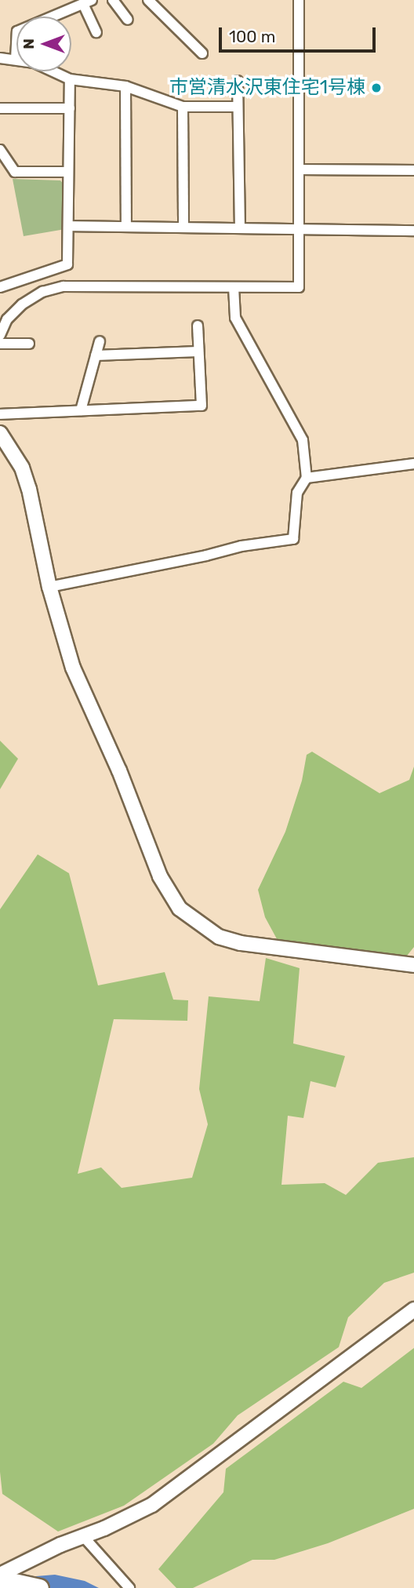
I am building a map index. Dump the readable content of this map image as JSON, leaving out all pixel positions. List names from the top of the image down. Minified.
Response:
{"places":["市営清水沢東住宅1号棟"],"scale_bar":"100 m","north":"left"}
